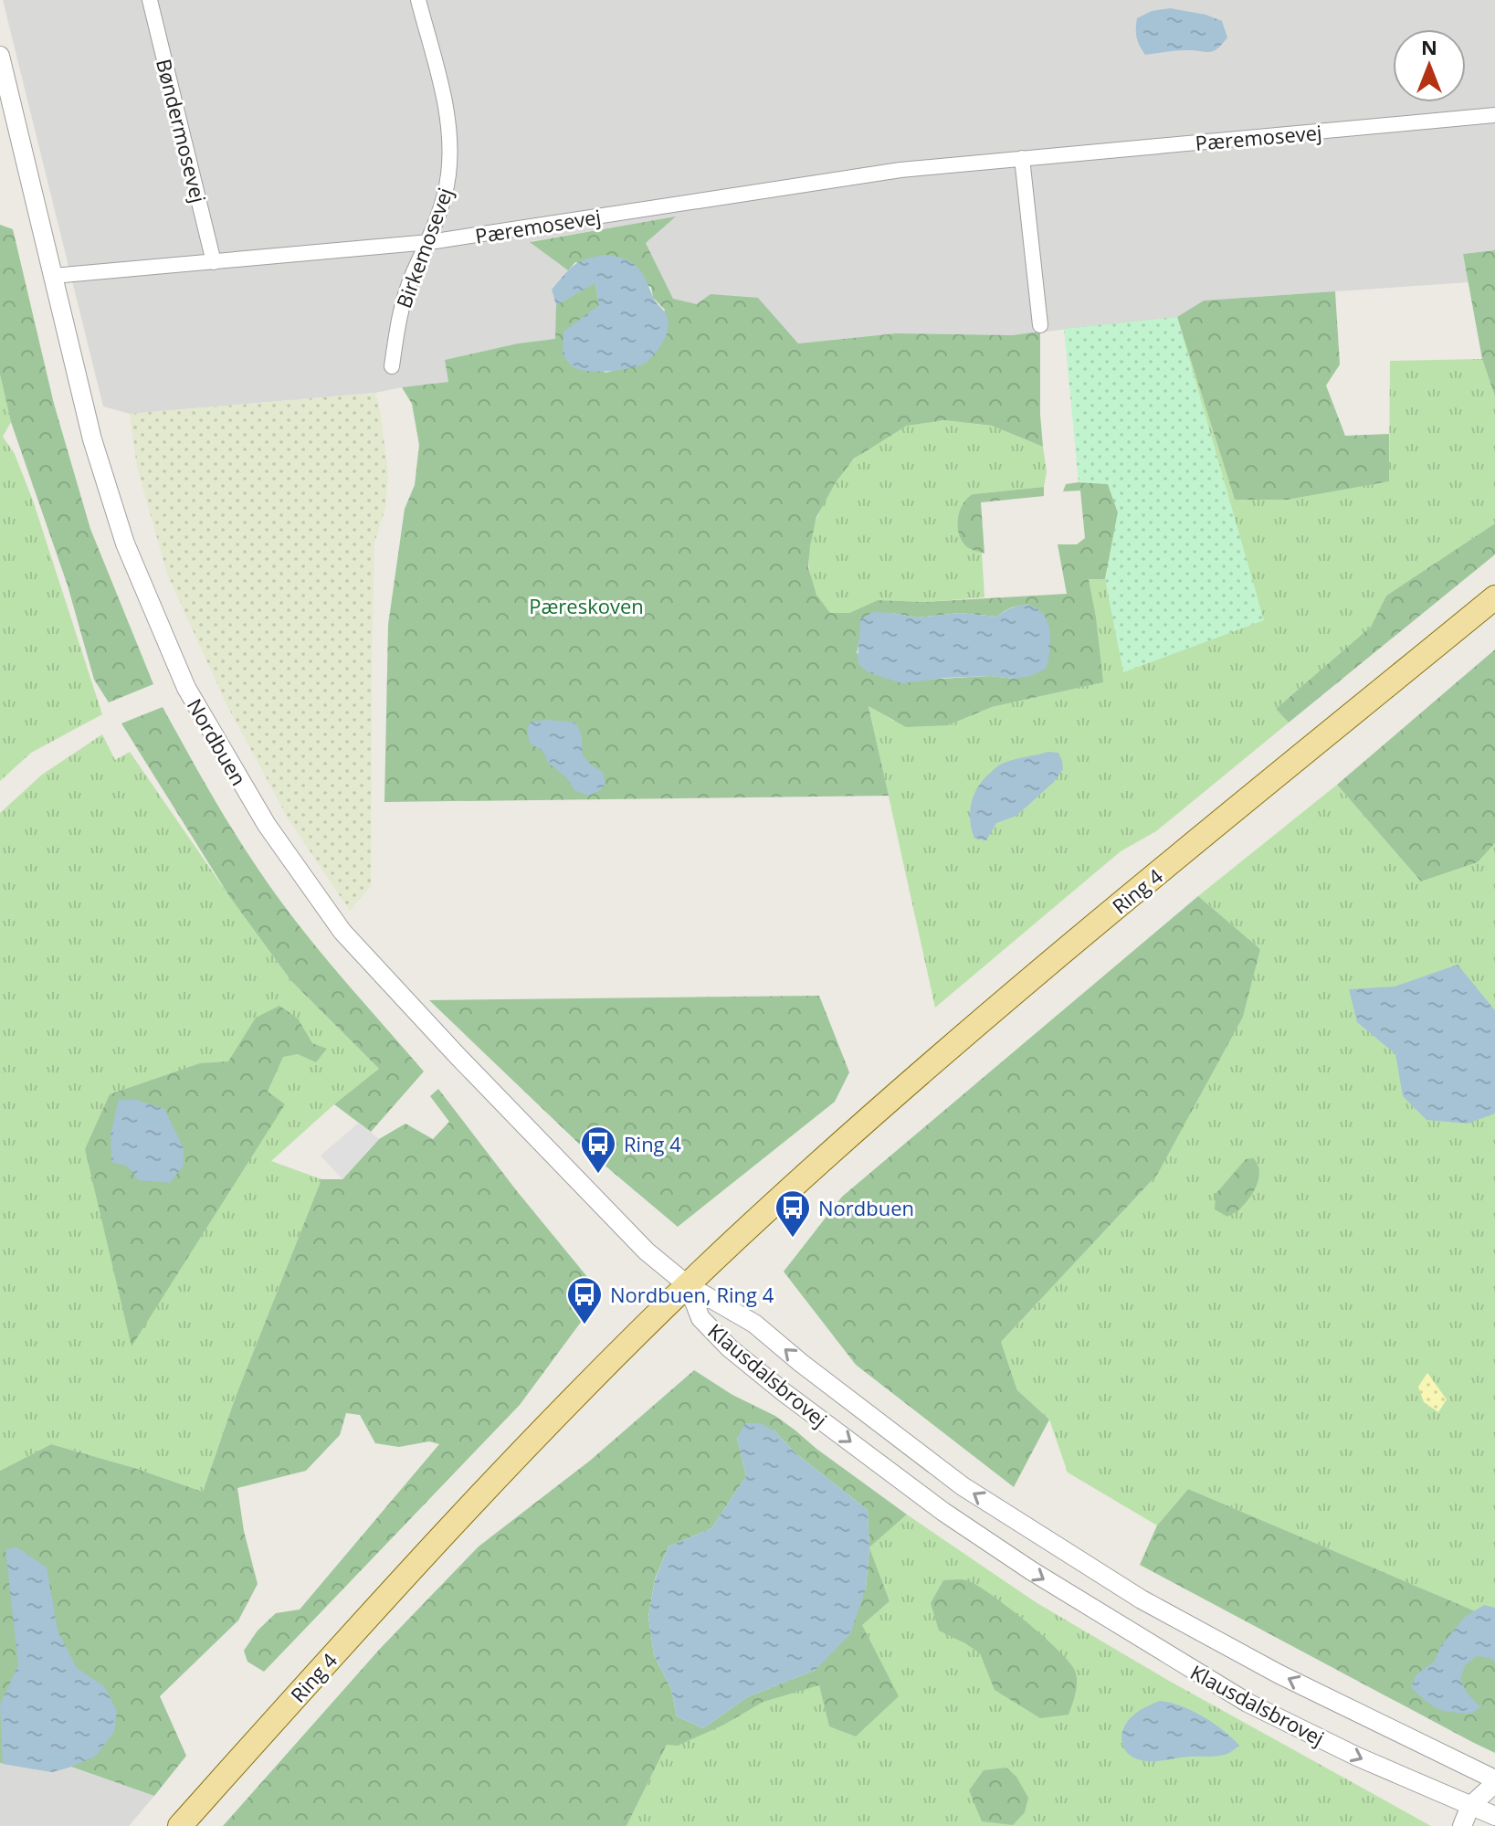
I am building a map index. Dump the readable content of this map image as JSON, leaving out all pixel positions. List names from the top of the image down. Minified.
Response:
{"streets":{"main road":["Ring 4"],"street":["Bøndermosevej","Pæremosevej","Birkemosevej","Nordbuen","Klausdalsbrovej"]},"crossings":[["Bøndermosevej","Pæremosevej"],["Pæremosevej","Birkemosevej"],["Pæremosevej","Nordbuen"],["Nordbuen","Ring 4"],["Nordbuen","Klausdalsbrovej"],["Ring 4","Klausdalsbrovej"]],"parks":["Pæreskoven"],"places":{"bus stop":["Ring 4","Nordbuen","Nordbuen, Ring 4"]},"north":"top"}
